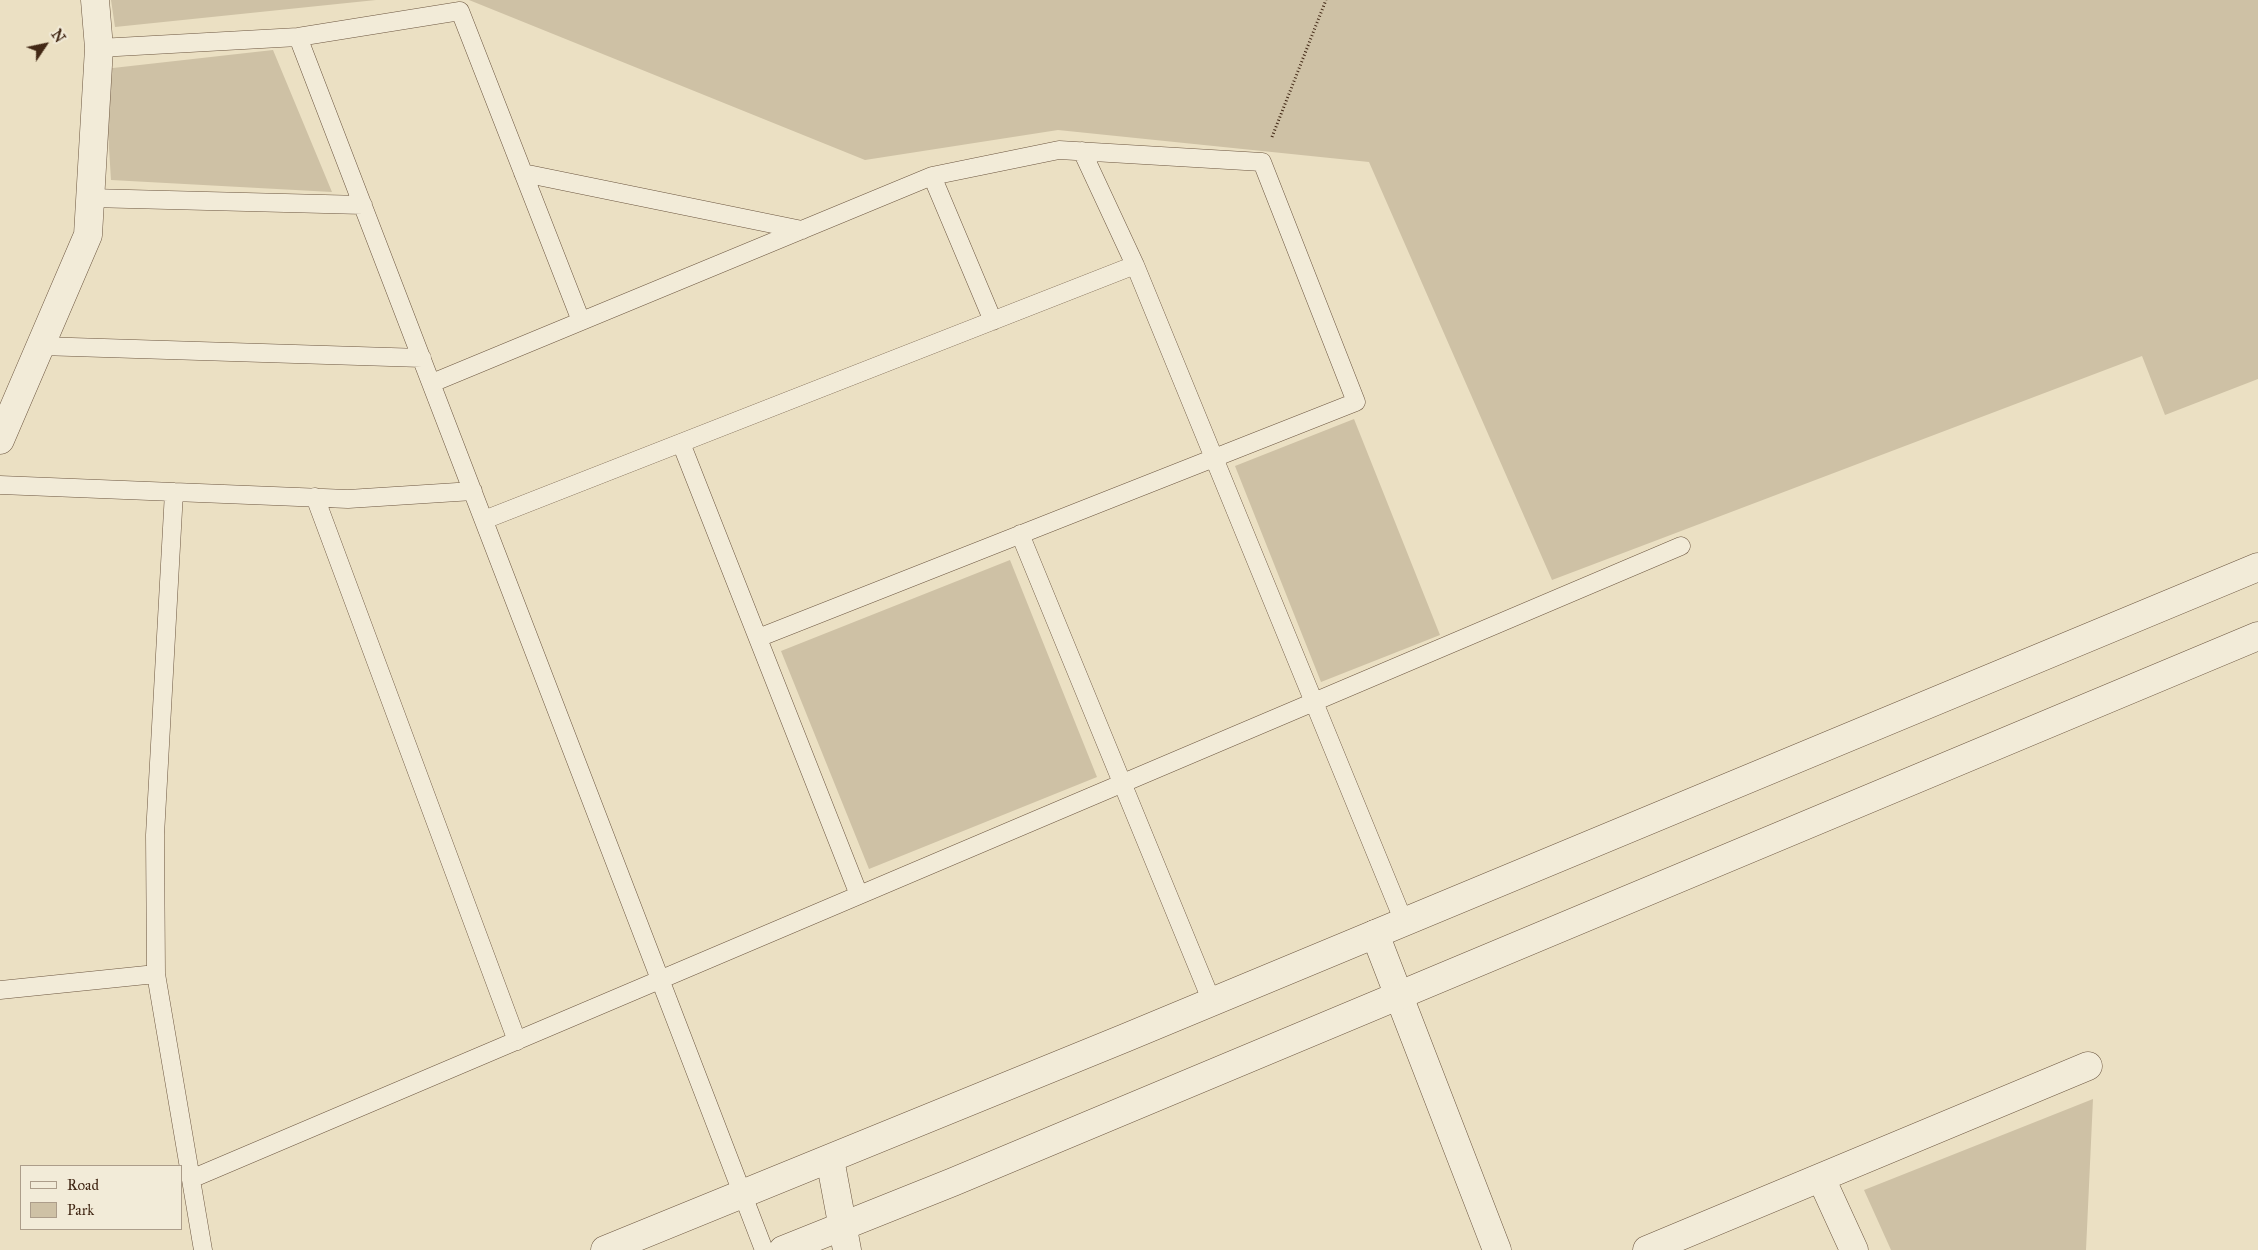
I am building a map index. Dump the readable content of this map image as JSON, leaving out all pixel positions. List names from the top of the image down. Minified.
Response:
{"legend":["Road","Park"],"north":"top right"}
